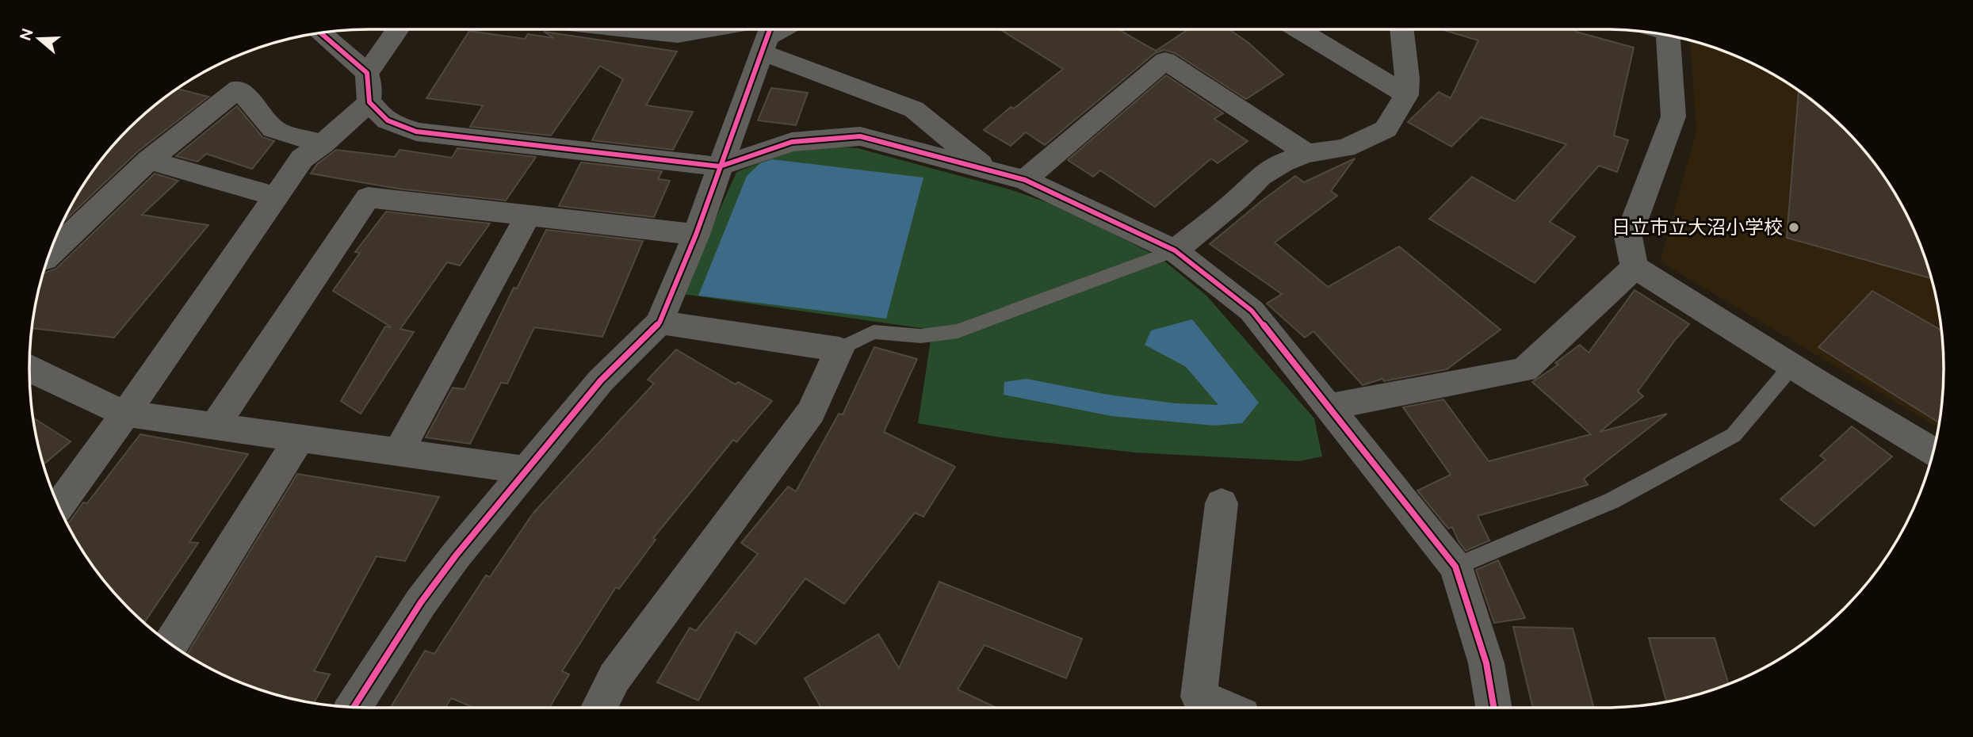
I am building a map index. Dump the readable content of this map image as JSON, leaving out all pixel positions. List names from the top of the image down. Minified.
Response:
{"places":["日立市立大沼小学校"],"north":"left"}
